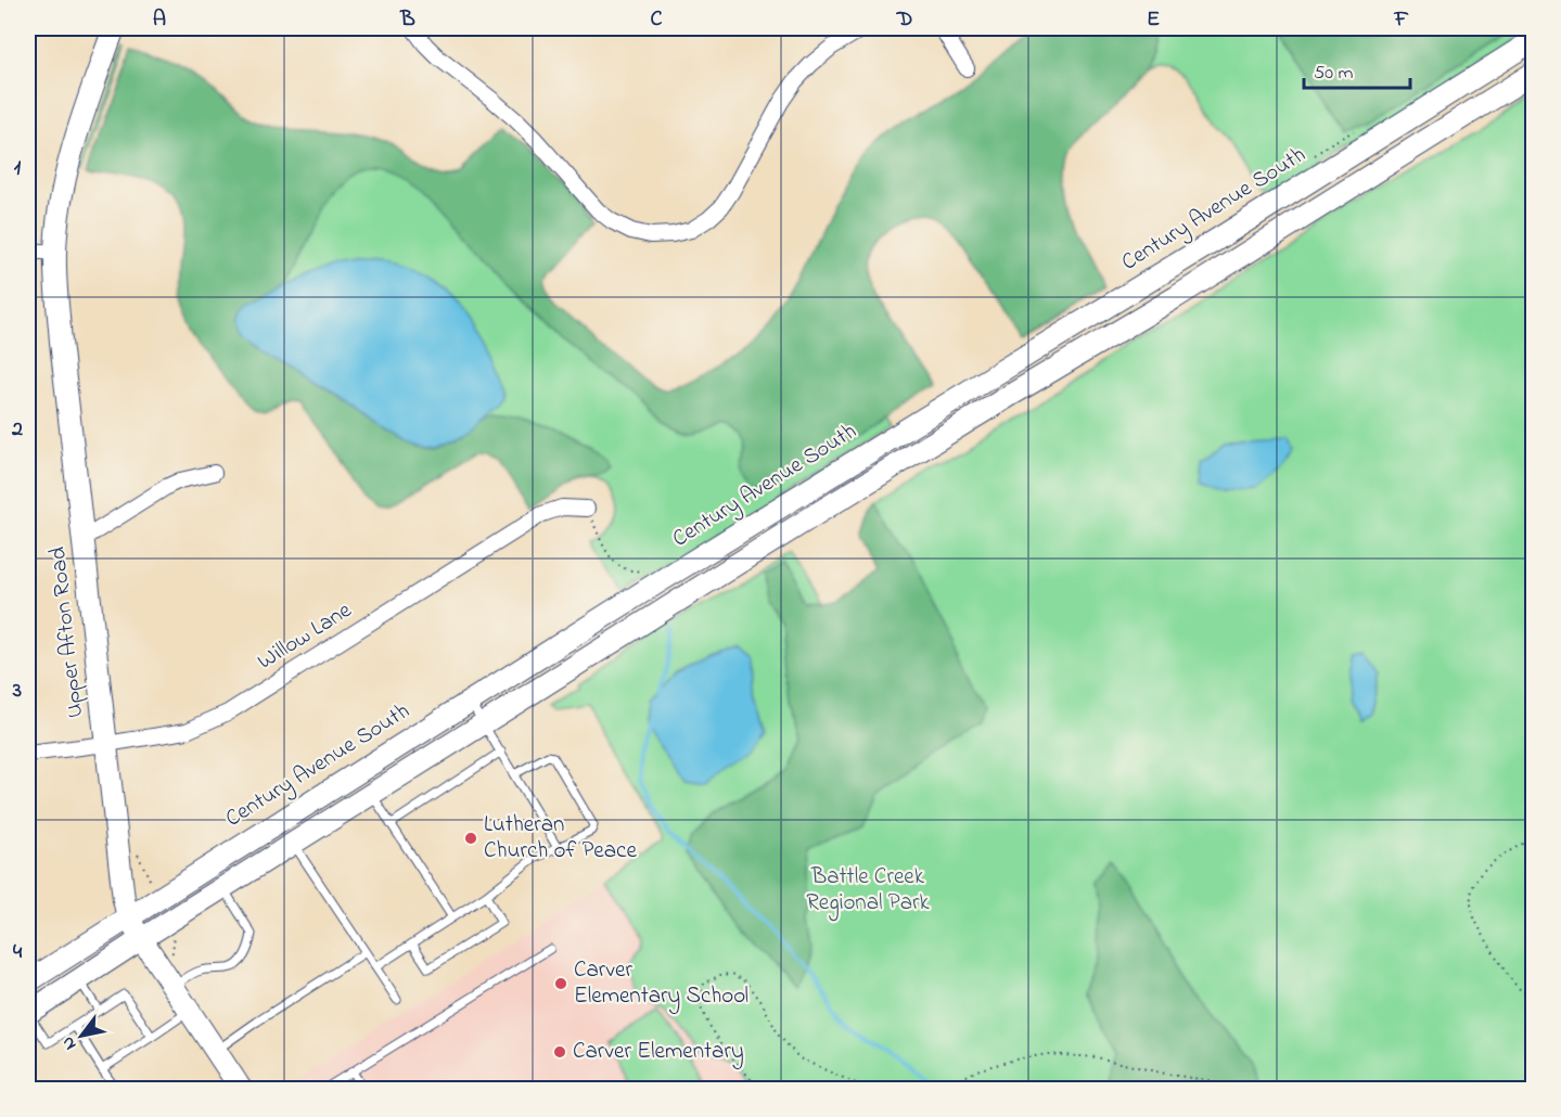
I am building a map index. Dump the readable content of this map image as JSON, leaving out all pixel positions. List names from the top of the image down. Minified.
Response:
{"streets":{"main road":["Century Avenue South","Upper Afton Road"],"street":["Willow Lane"]},"crossings":[["Century Avenue South","Upper Afton Road"],["Upper Afton Road","Willow Lane"]],"parks":["Battle Creek Regional Park"],"places":["Lutheran Church of Peace","Carver Elementary School","Carver Elementary"],"scale_bar":"50 m","north":"bottom left","grid":{"columns":["A","B","C","D","E","F"],"rows":["1","2","3","4"]}}
